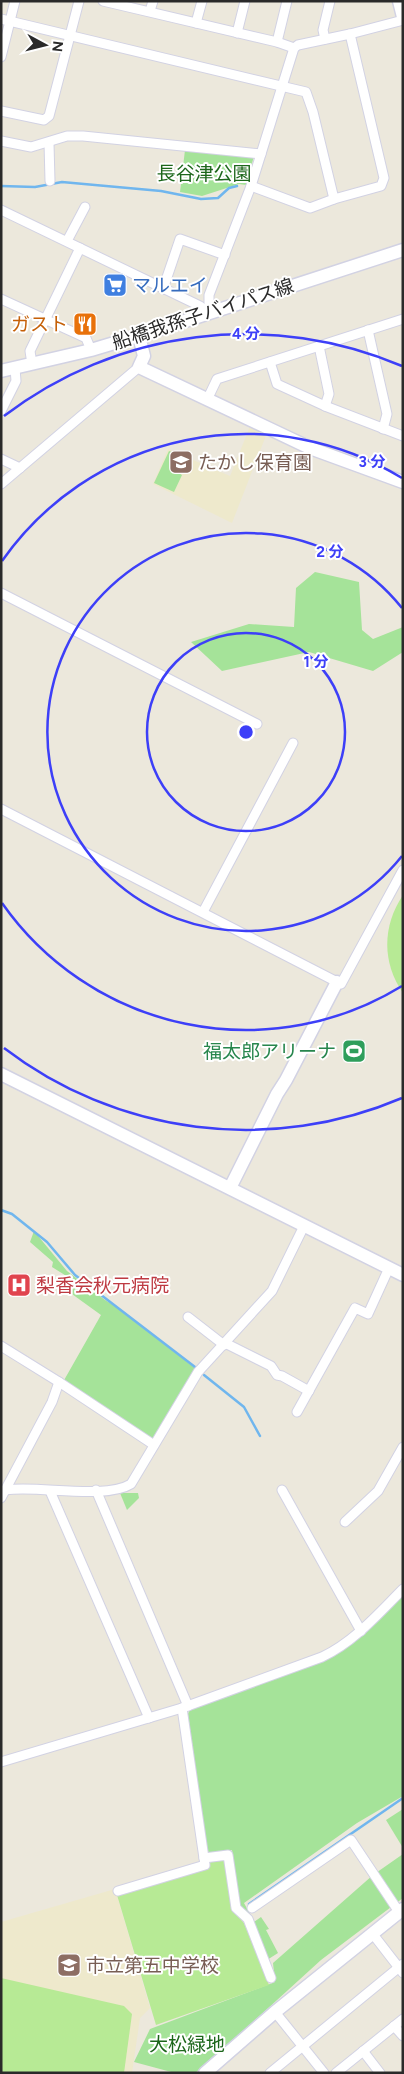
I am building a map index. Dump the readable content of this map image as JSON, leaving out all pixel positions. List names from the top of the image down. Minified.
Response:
{"streets":{"street":["船橋我孫子バイパス線"]},"parks":["長谷津公園","大松緑地"],"places":{"supermarket":["マルエイ"],"restaurant":["ガスト"],"school or university":["たかし保育園","市立第五中学校"],"sports":["福太郎アリーナ"],"hospital":["梨香会秋元病院"]},"north":"right","rings":["4 分","3 分","2 分","1 分"]}
